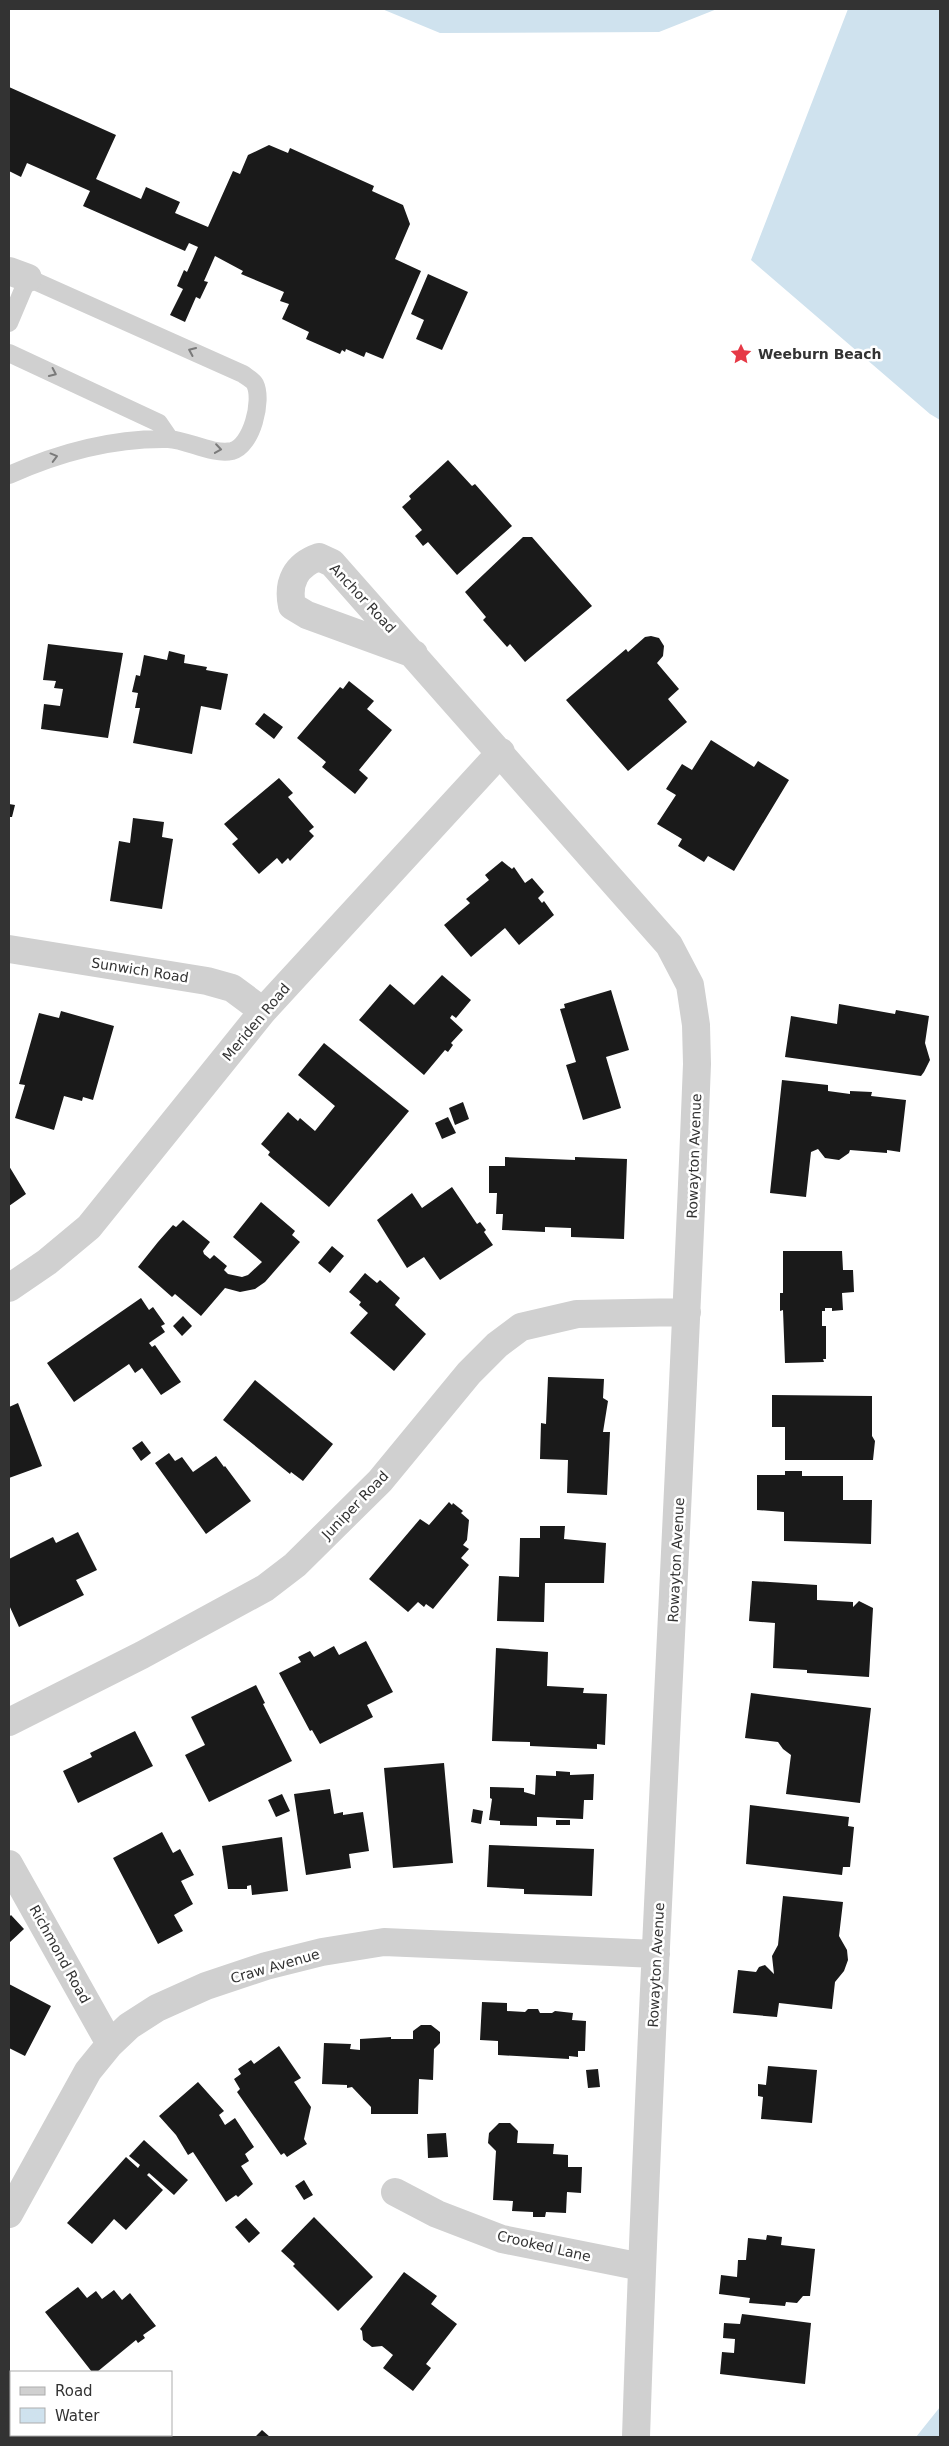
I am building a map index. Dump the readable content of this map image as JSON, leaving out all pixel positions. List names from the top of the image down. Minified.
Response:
{"streets":{"street":["Sunwich Road","Meriden Road","Rowayton Avenue","Juniper Road","Richmond Road","Craw Avenue","Crooked Lane"]},"crossings":[["Sunwich Road","Meriden Road"],["Meriden Road","Rowayton Avenue"],["Rowayton Avenue","Juniper Road"],["Rowayton Avenue","Craw Avenue"],["Rowayton Avenue","Crooked Lane"],["Richmond Road","Craw Avenue"]],"places":{"place":["Weeburn Beach"]},"legend":["Road","Water"]}
